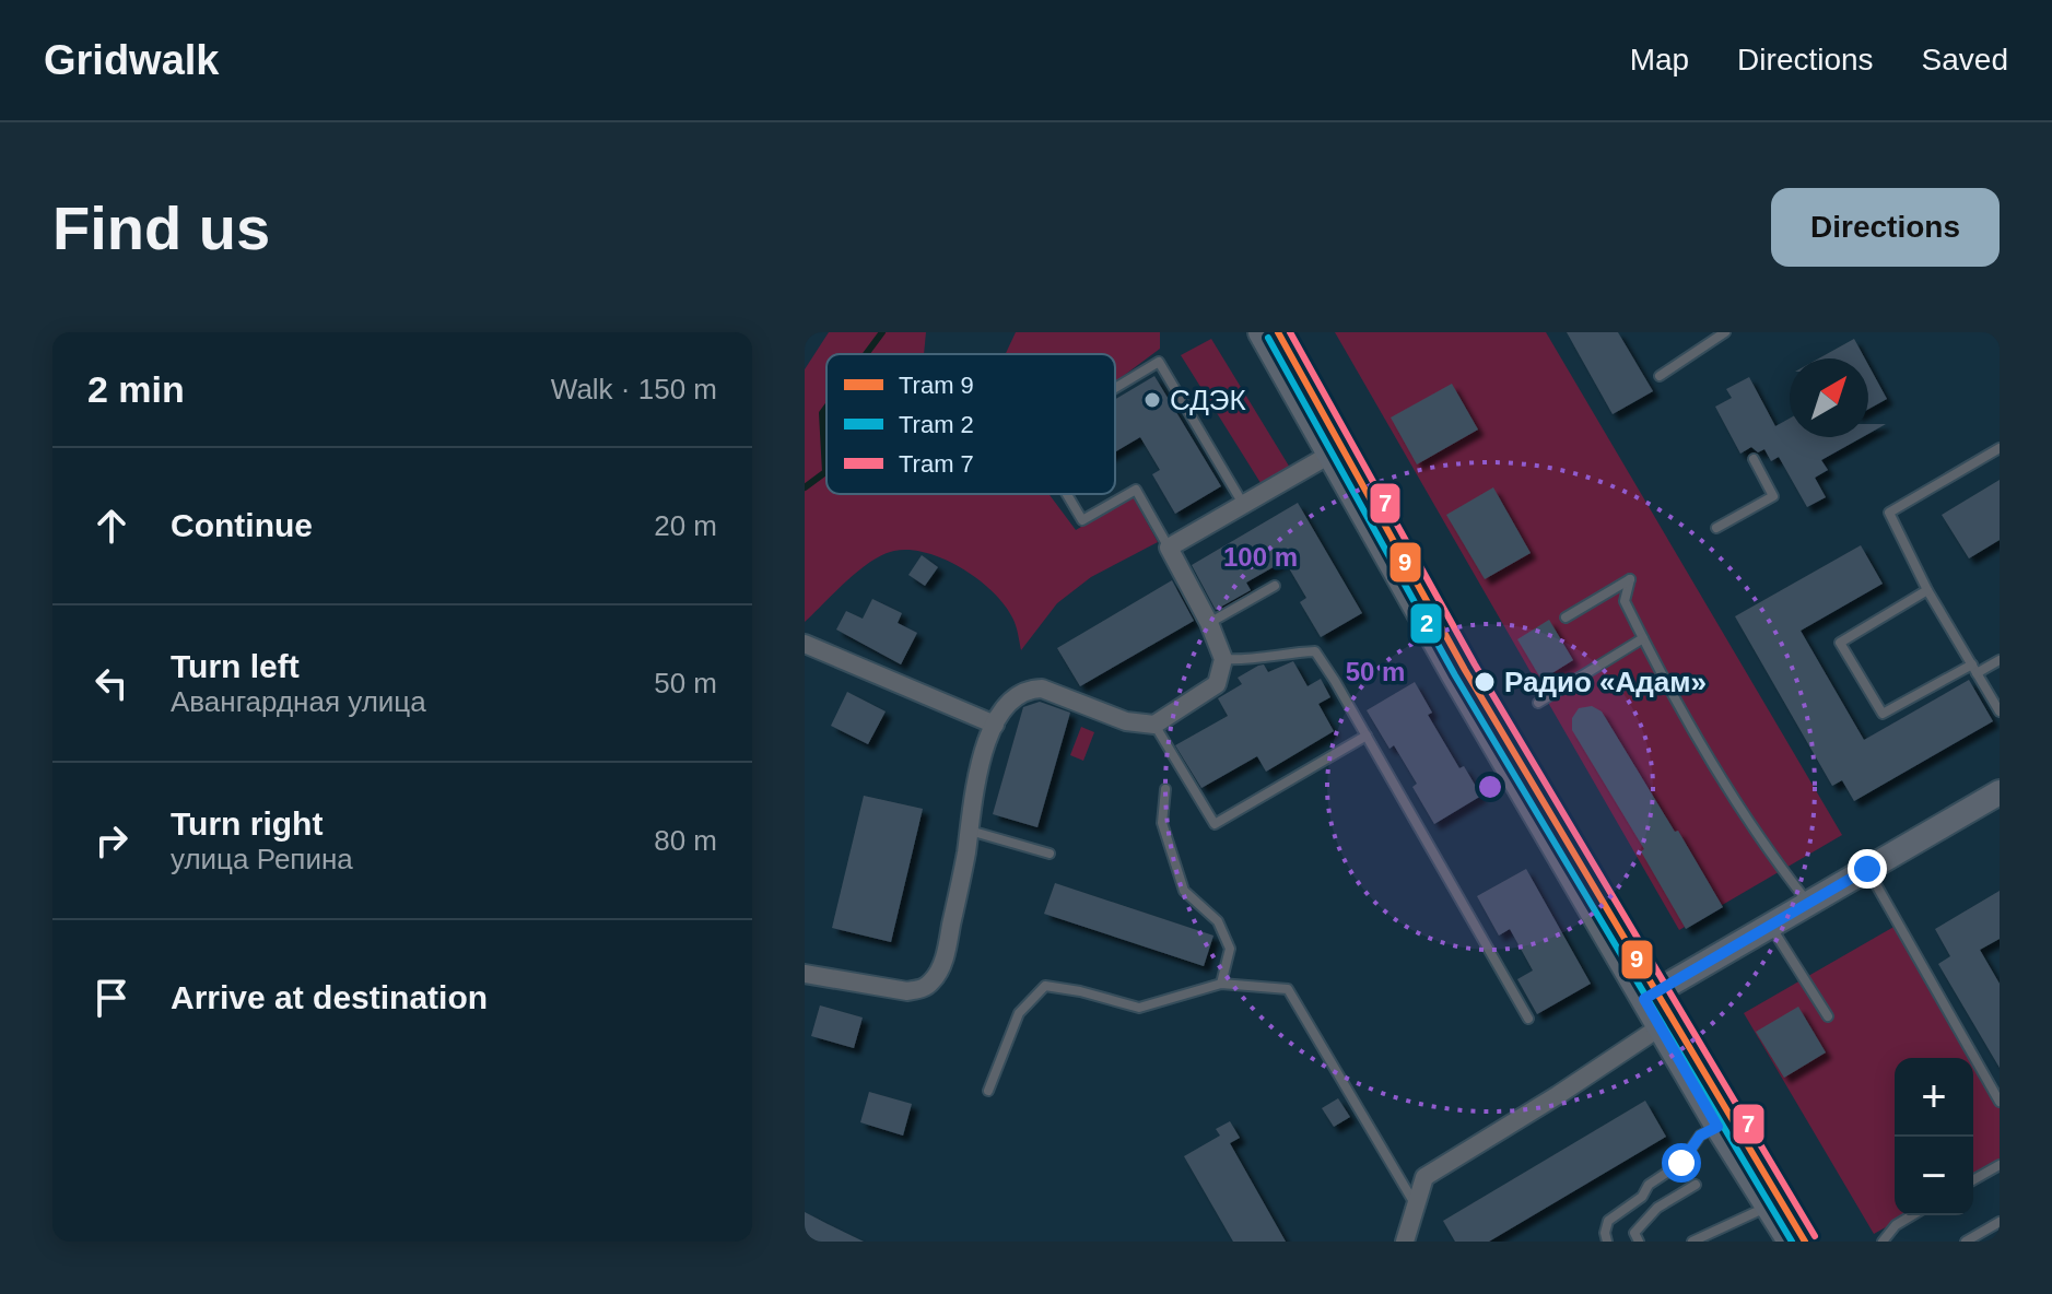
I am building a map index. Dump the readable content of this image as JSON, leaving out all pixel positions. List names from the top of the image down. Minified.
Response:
{"places":["СДЭК","Радио «Адам»"],"lines":["tram line 9","tram line 7","tram line 2"],"legend":["Tram 9","Tram 2","Tram 7"],"north":"top right","page":{"header":"Gridwalk","nav":["Map","Directions","Saved"],"buttons":"Directions","title":"Find us","heading":["2 min","Walk · 150 m"],"list":[["Continue","20 m"],["Turn left","Авангардная улица","50 m"],["Turn right","улица Репина","80 m"],"Arrive at destination"],"map_buttons":["+","−"]},"rings":["100 m","50 m"]}
